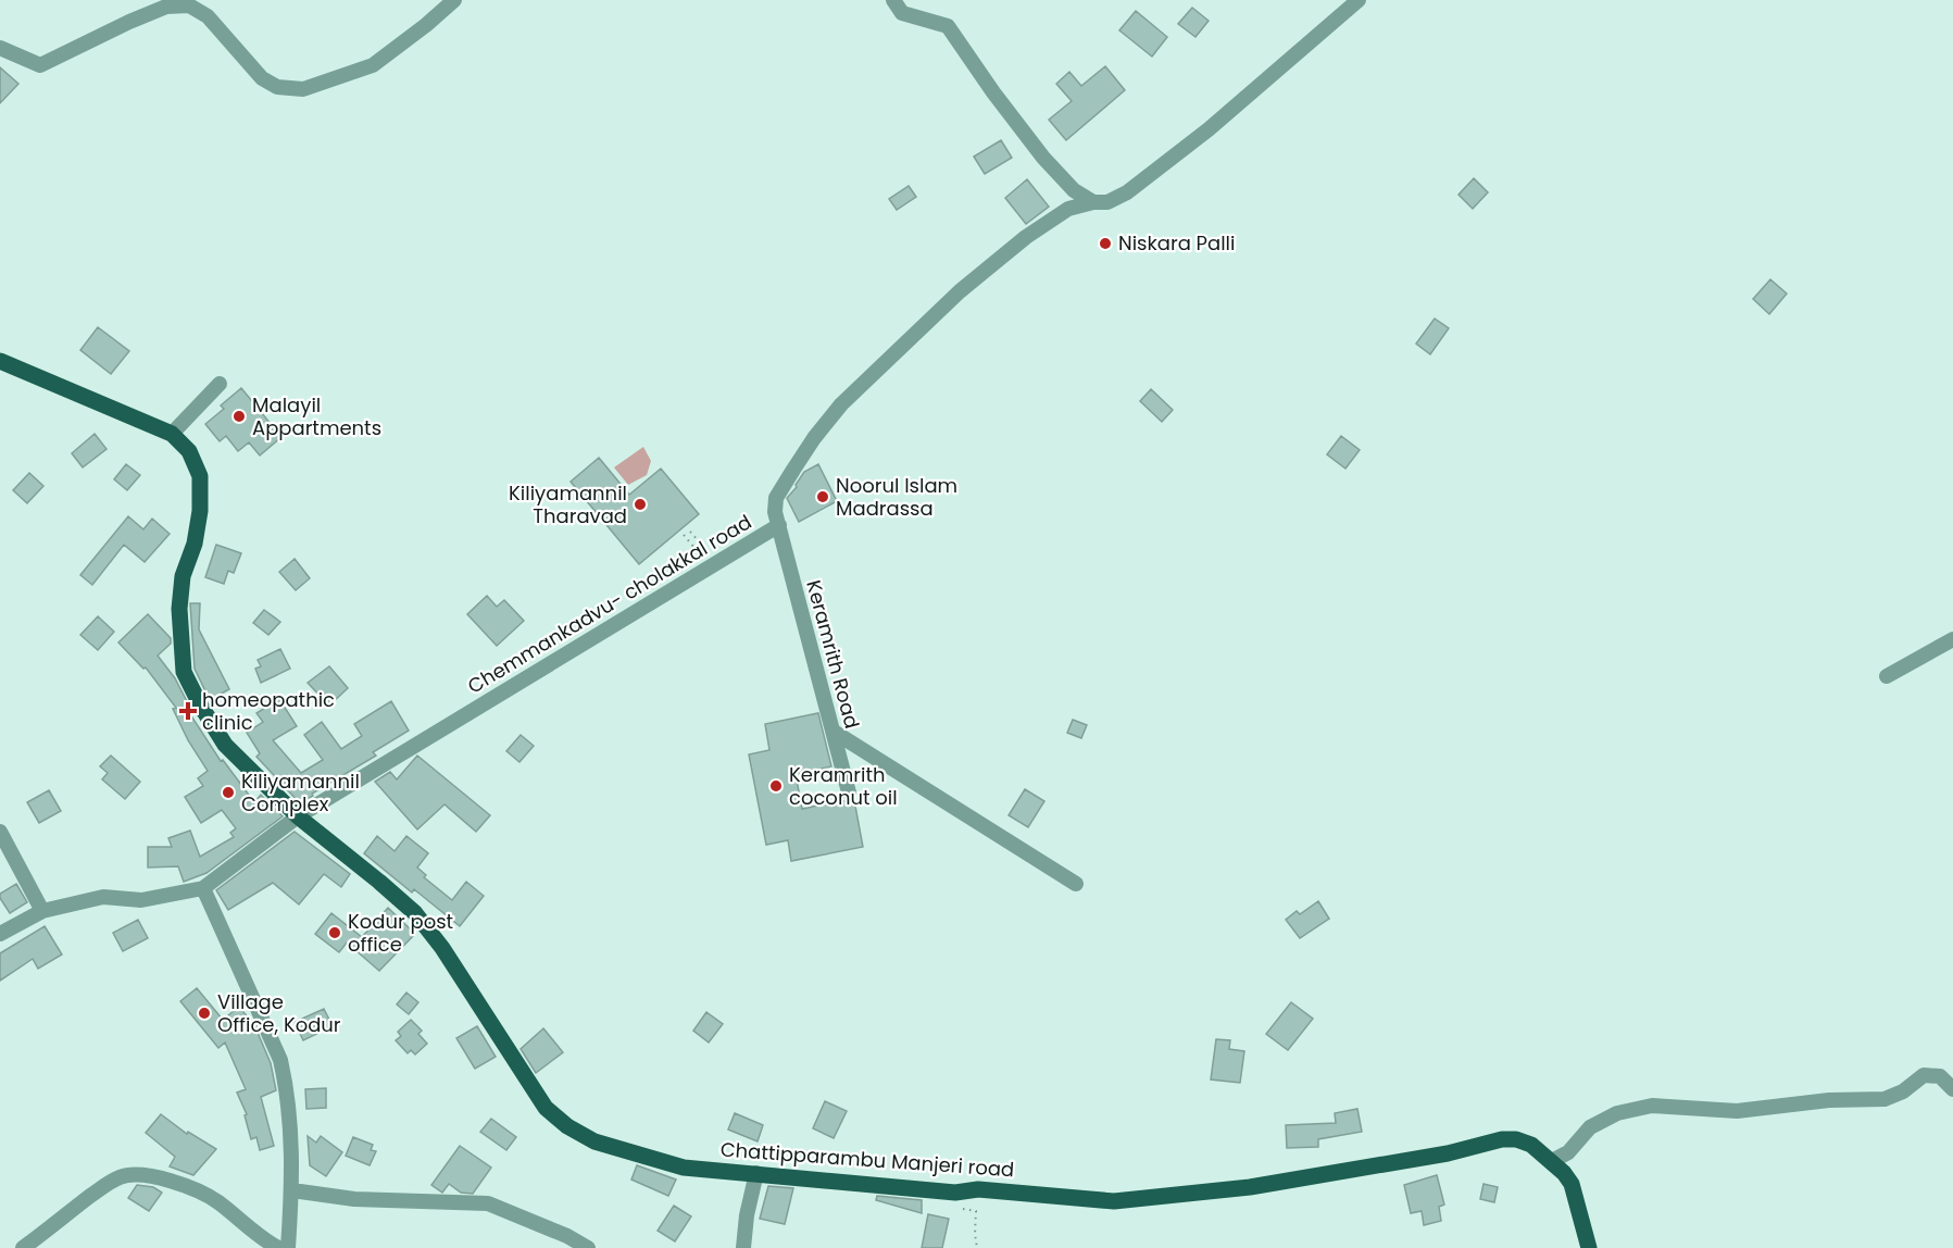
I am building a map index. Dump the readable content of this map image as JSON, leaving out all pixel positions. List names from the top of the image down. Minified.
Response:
{"streets":{"main road":["Chattipparambu Manjeri road"],"street":["Chemmankadvu- cholakkal road","Keramrith Road"]},"crossings":[["Chemmankadvu- cholakkal road","Keramrith Road"],["Chemmankadvu- cholakkal road","Chattipparambu Manjeri road"]],"places":{"other":["Niskara Palli","Malayil Appartments","Noorul Islam Madrassa","Kiliyamannil Tharavad","Keramrith coconut oil","Kiliyamannil Complex","Kodur post office","Village Office, Kodur"],"health":["homeopathic clinic"]}}
